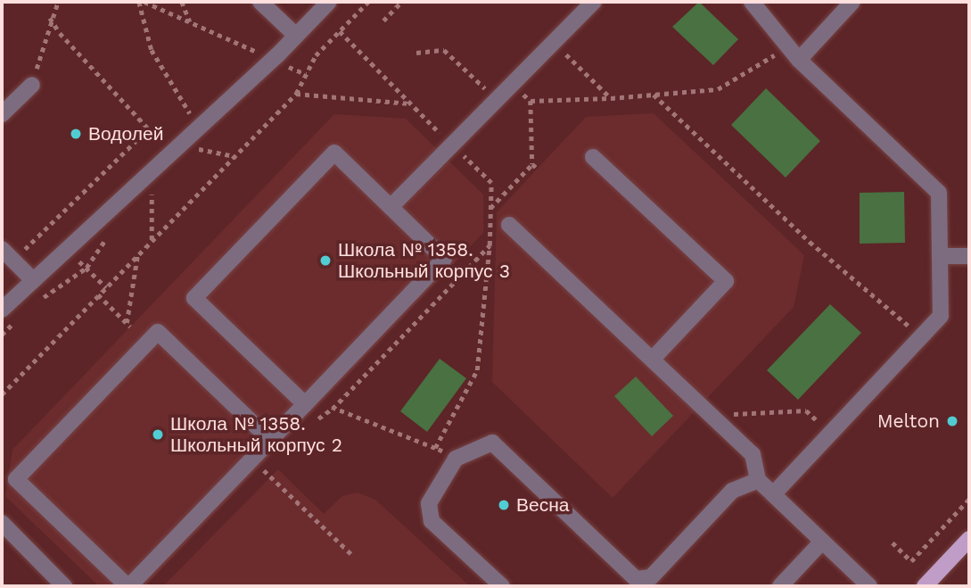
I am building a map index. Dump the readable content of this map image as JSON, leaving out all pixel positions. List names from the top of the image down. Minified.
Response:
{"places":["Водолей","Школа № 1358. Школьный корпус 3","Melton","Школа № 1358. Школьный корпус 2","Весна"]}
